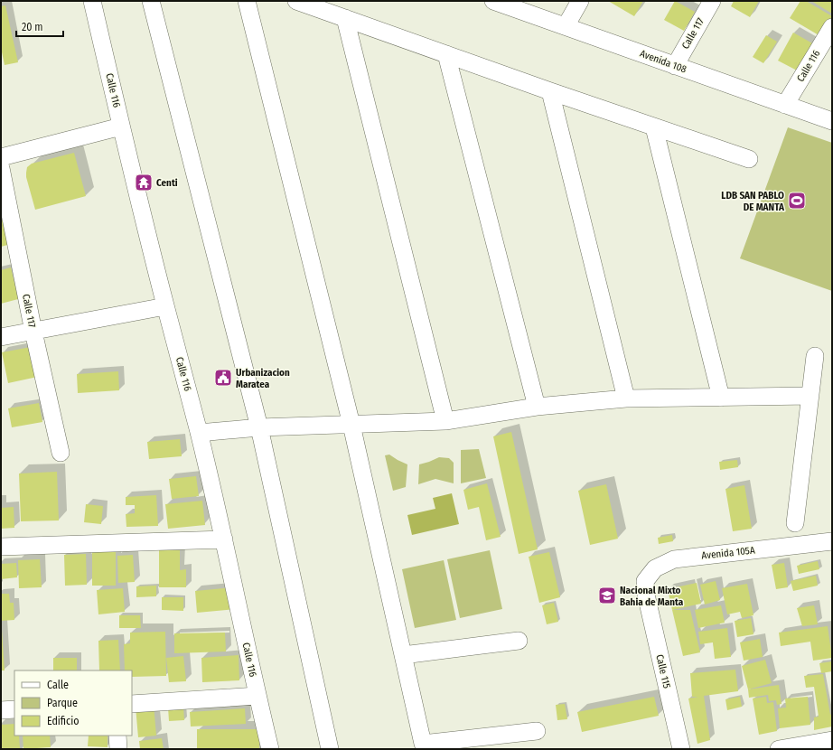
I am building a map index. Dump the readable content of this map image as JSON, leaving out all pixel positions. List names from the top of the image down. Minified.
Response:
{"streets":{"street":["Calle 117","Avenida 108","Calle 116","Avenida 105A","Calle 115"]},"crossings":[["Calle 117","Avenida 108"],["Avenida 108","Calle 116"],["Avenida 105A","Calle 115"]],"places":{"temple":["Centi"],"sports":["LDB SAN PABLO DE MANTA"],"public building":["Urbanizacion Maratea"],"school or university":["Nacional Mixto Bahia de Manta"]},"legend":["Calle","Parque","Edificio"],"scale_bar":"20 m"}
